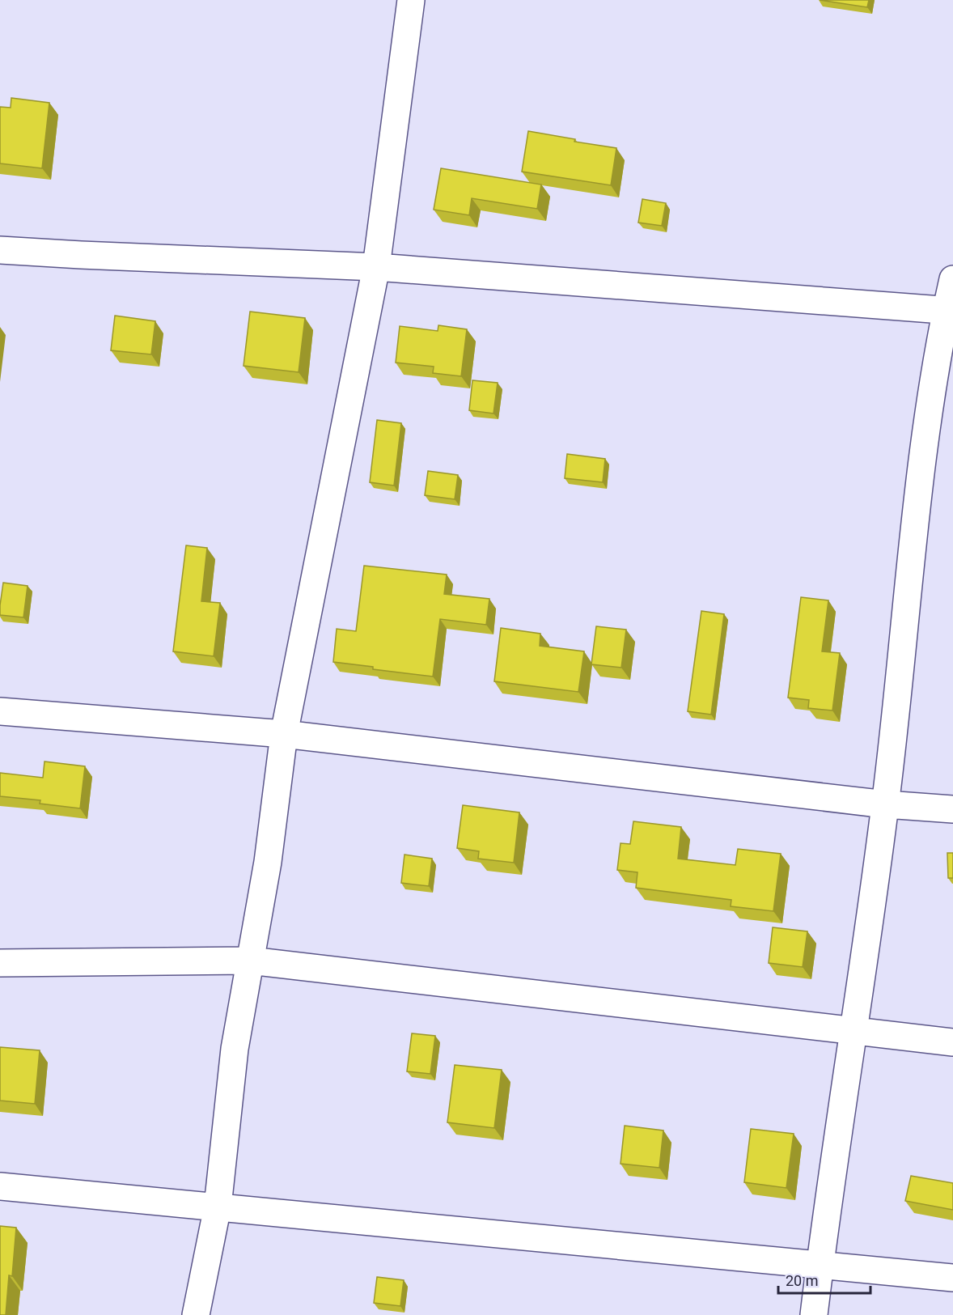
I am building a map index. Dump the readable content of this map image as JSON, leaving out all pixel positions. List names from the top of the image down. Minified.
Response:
{"scale_bar":"20 m"}
